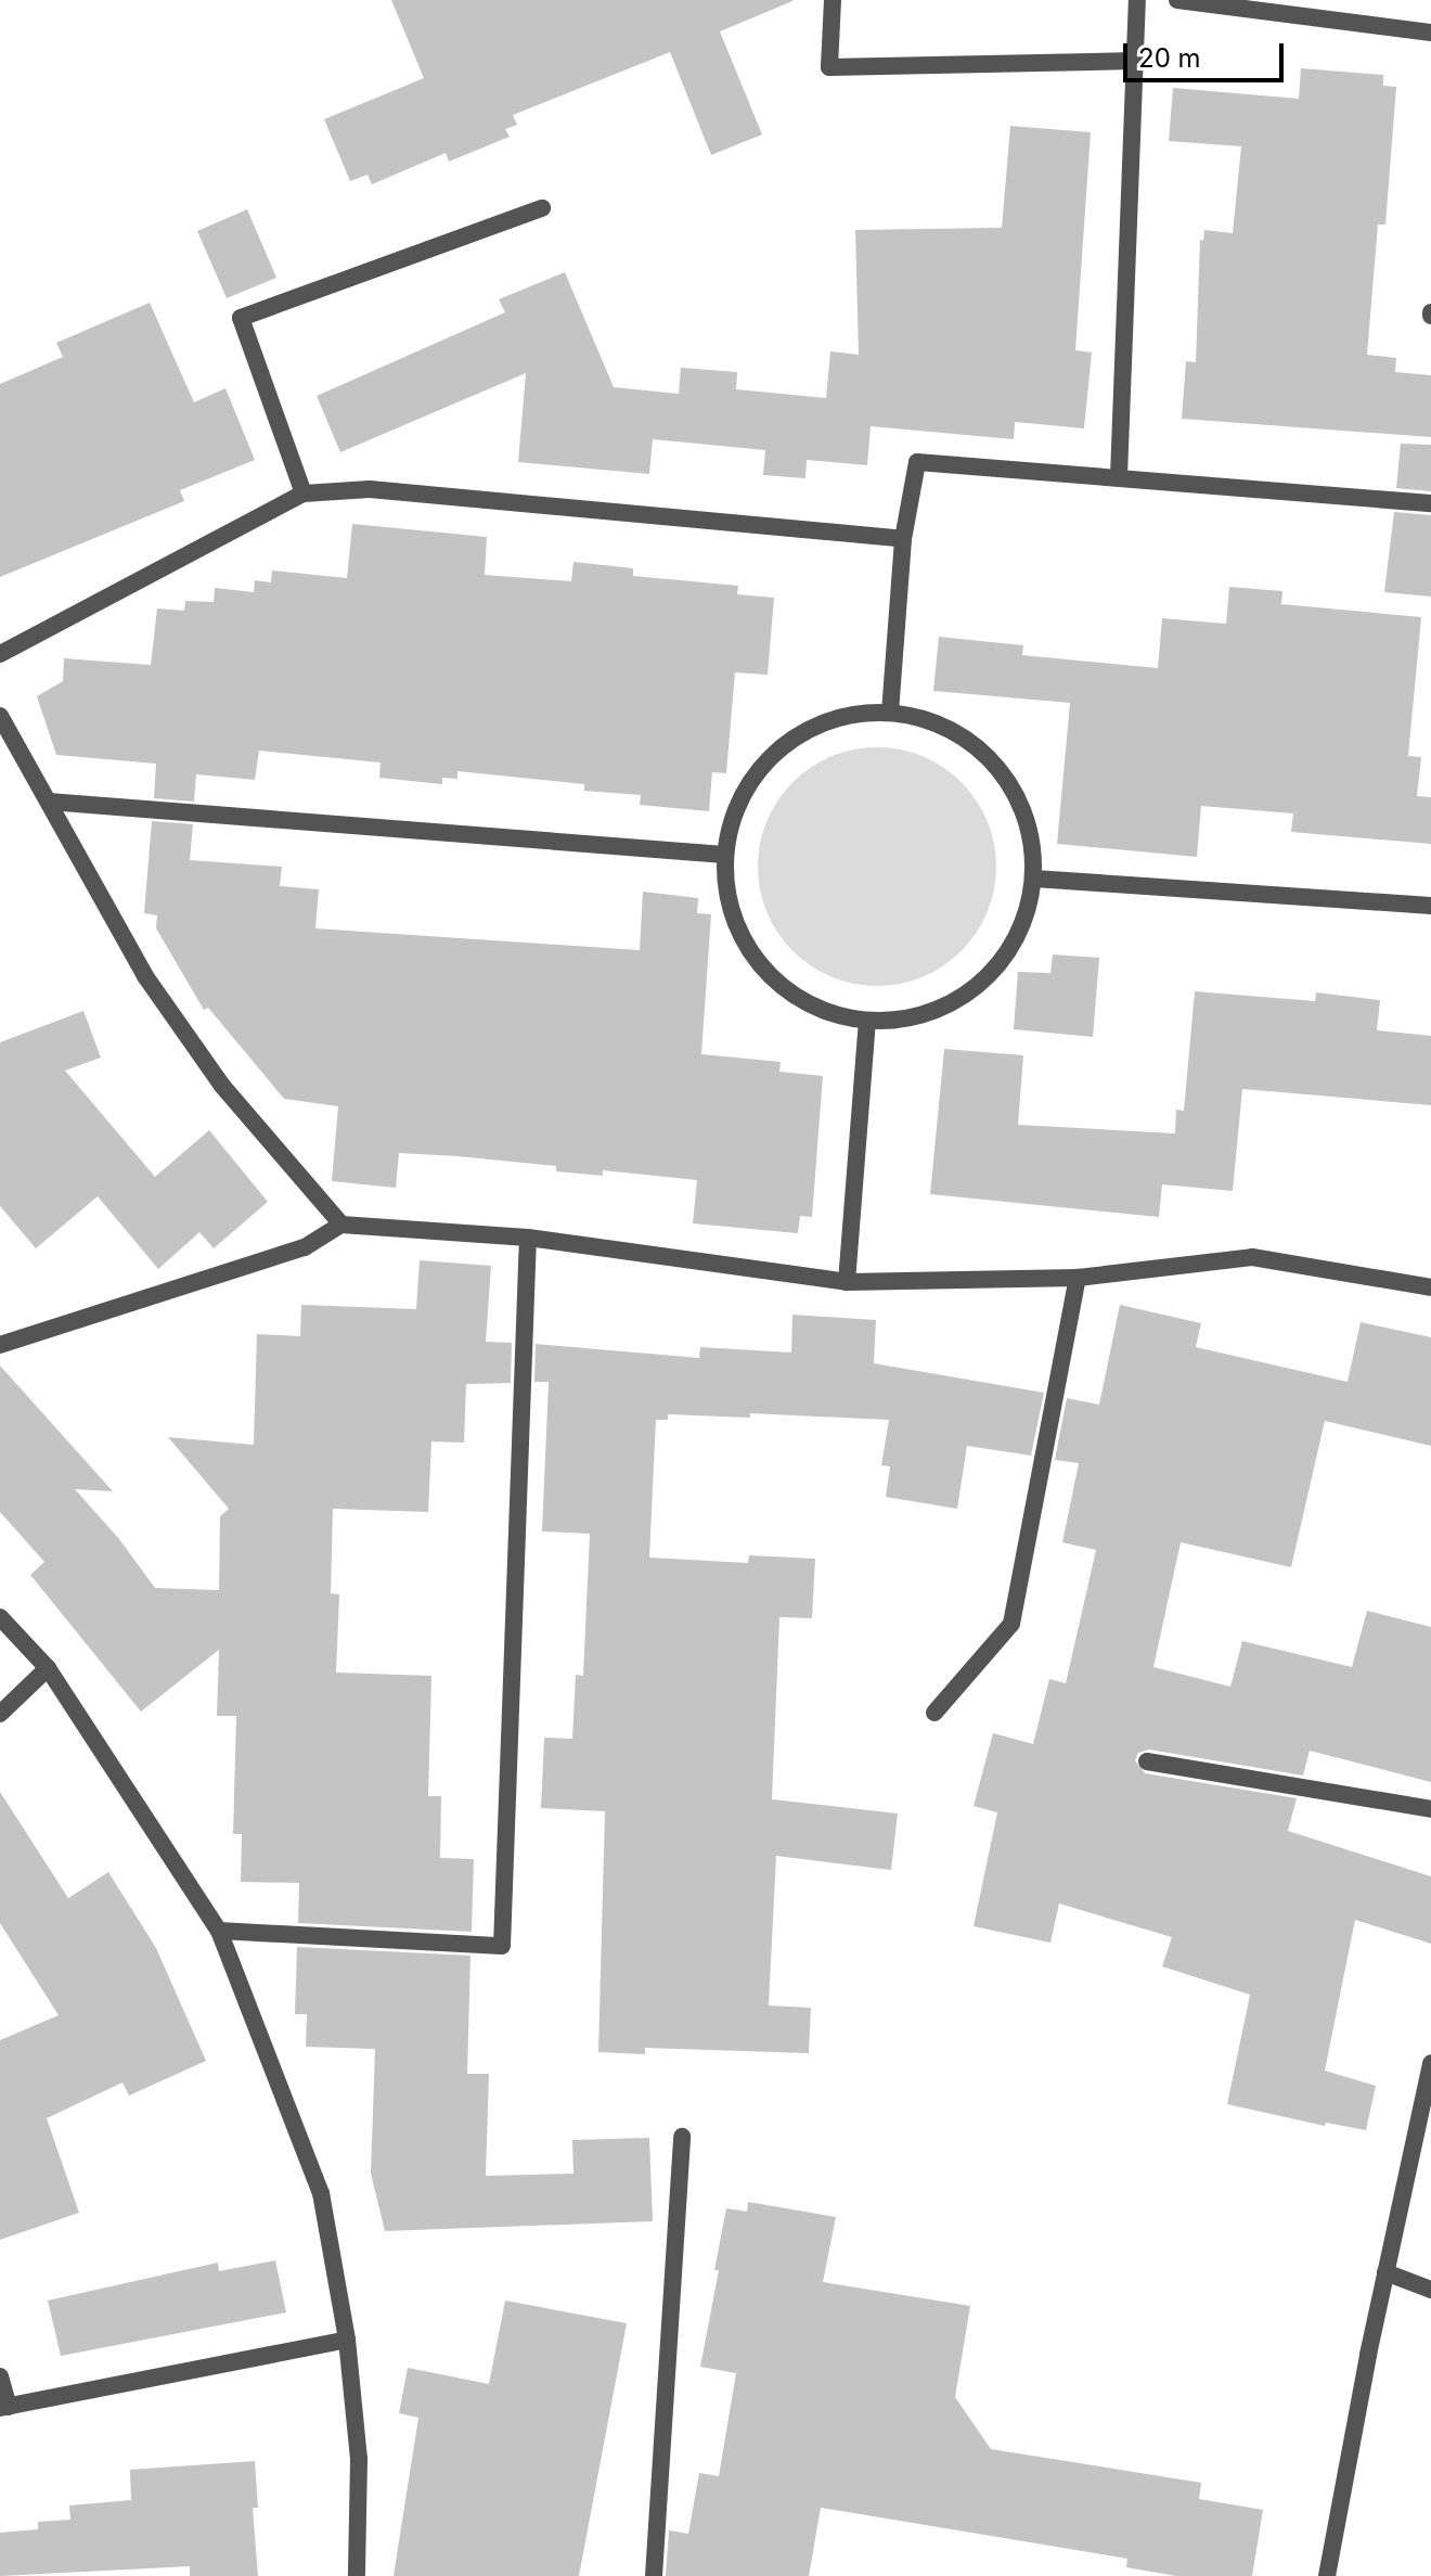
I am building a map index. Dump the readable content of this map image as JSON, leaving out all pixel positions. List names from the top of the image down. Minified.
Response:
{"scale_bar":"20 m"}
